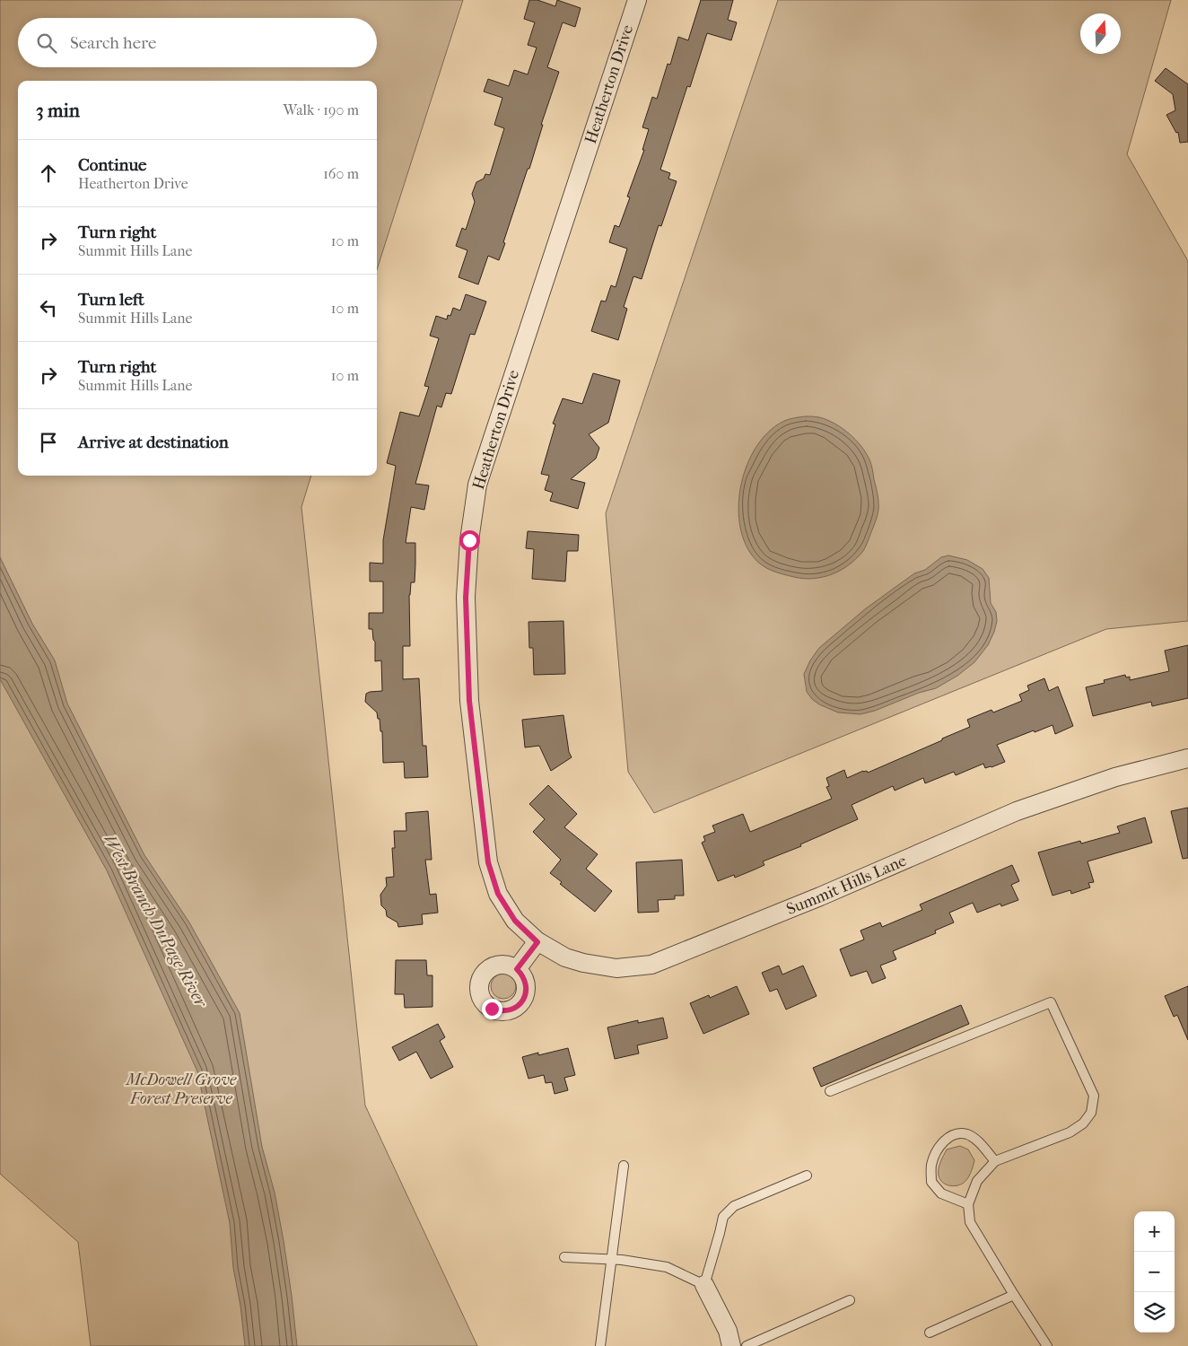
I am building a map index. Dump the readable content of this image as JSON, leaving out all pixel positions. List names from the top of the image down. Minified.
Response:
{"streets":{"street":["Heatherton Drive","Summit Hills Lane"]},"crossings":[["Heatherton Drive","Summit Hills Lane"]],"water":["West Branch DuPage River"],"parks":["McDowell Grove Forest Preserve"],"north":"top","page":{"search":"Search here","heading":["3 min","Walk · 190 m"],"list":[["Continue","Heatherton Drive","160 m"],["Turn right","Summit Hills Lane","10 m"],["Turn left","Summit Hills Lane","10 m"],["Turn right","Summit Hills Lane","10 m"],"Arrive at destination"],"map_buttons":["+","−"]}}
